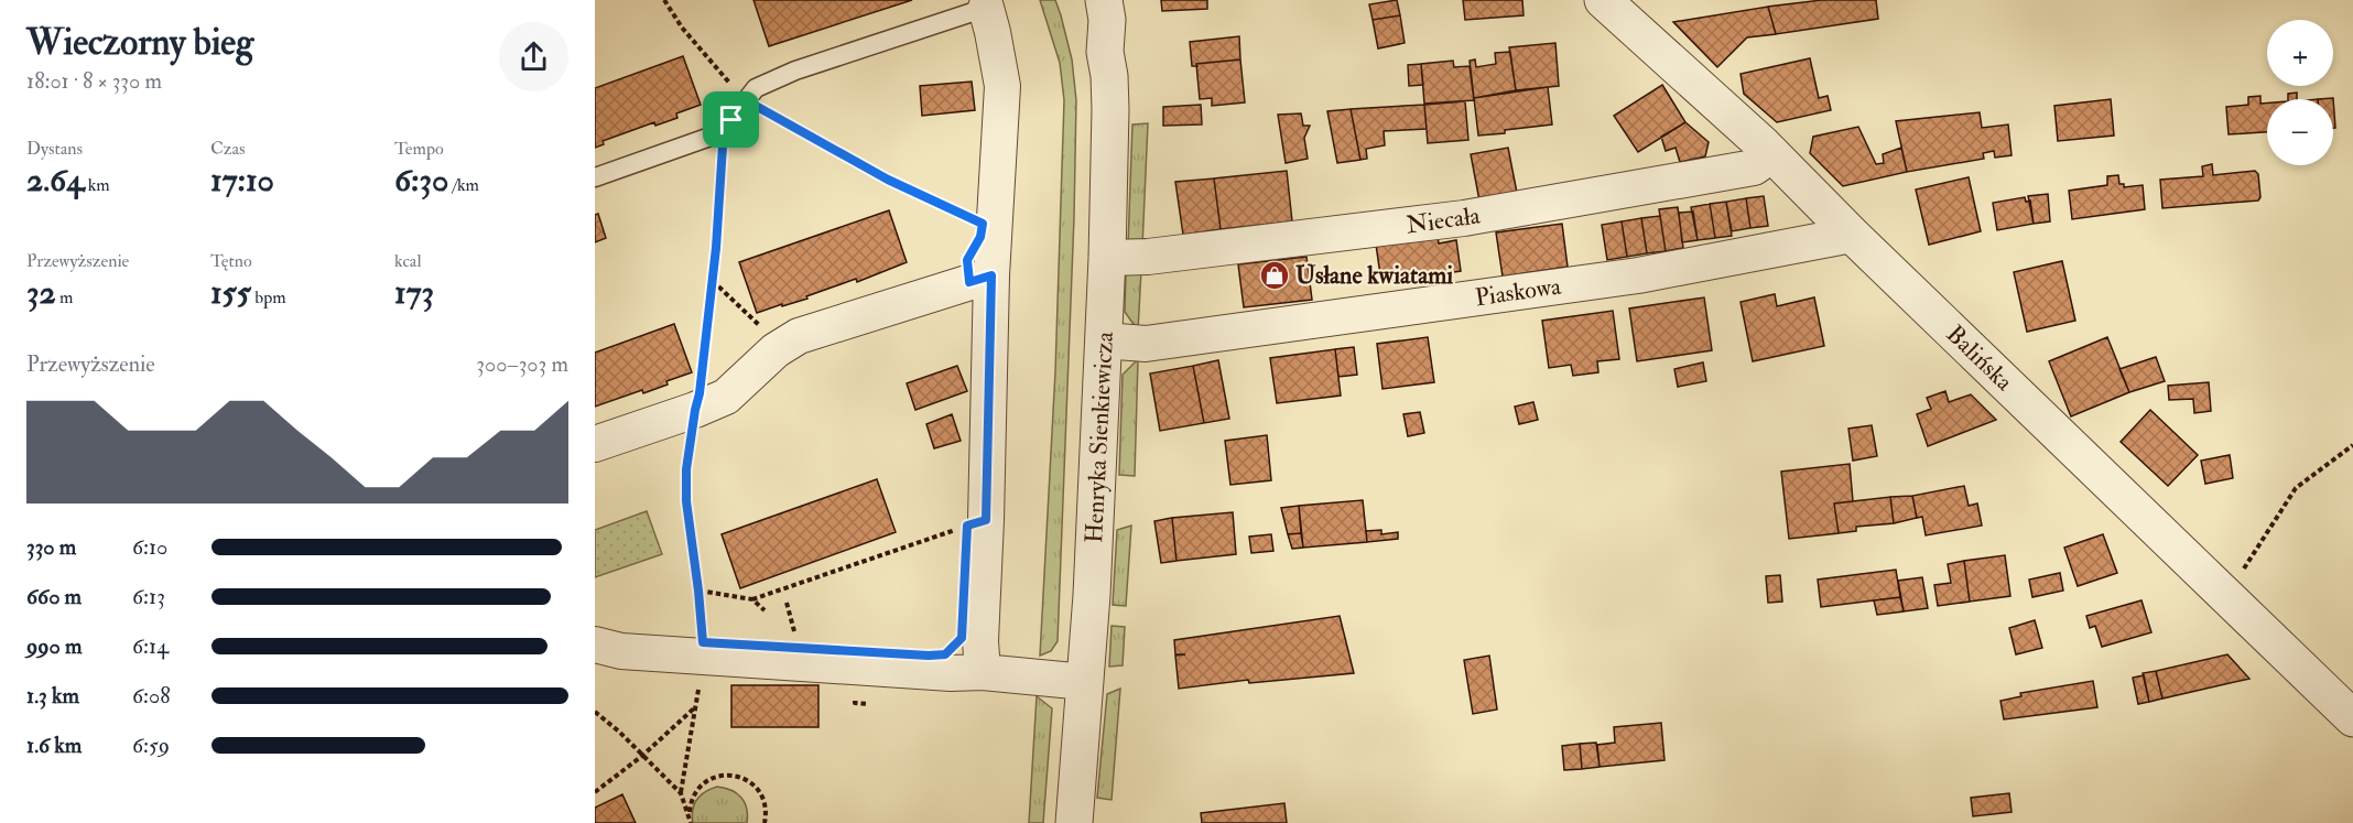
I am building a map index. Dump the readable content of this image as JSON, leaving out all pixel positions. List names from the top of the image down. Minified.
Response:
{"streets":{"street":["Niecała","Piaskowa","Balińska","Henryka Sienkiewicza"]},"crossings":[["Niecała","Balińska"],["Niecała","Henryka Sienkiewicza"],["Piaskowa","Balińska"],["Piaskowa","Henryka Sienkiewicza"]],"places":{"shop":["Usłane kwiatami"]},"page":{"heading":["Wieczorny bieg","18:01 · 8 × 330 m"],"map_buttons":["+","−"],"stats":[["Dystans","2.64 km"],["Czas","17:10"],["Tempo","6:30 /km"],["Przewyższenie","32 m"],["Tętno","155 bpm"],["kcal","173"]],"chart":["Przewyższenie","300–303 m"],"list":[{"name":"330 m","note":"6:10"},{"name":"660 m","note":"6:13"},{"name":"990 m","note":"6:14"},{"name":"1.3 km","note":"6:08"},{"name":"1.6 km","note":"6:59"}]}}
